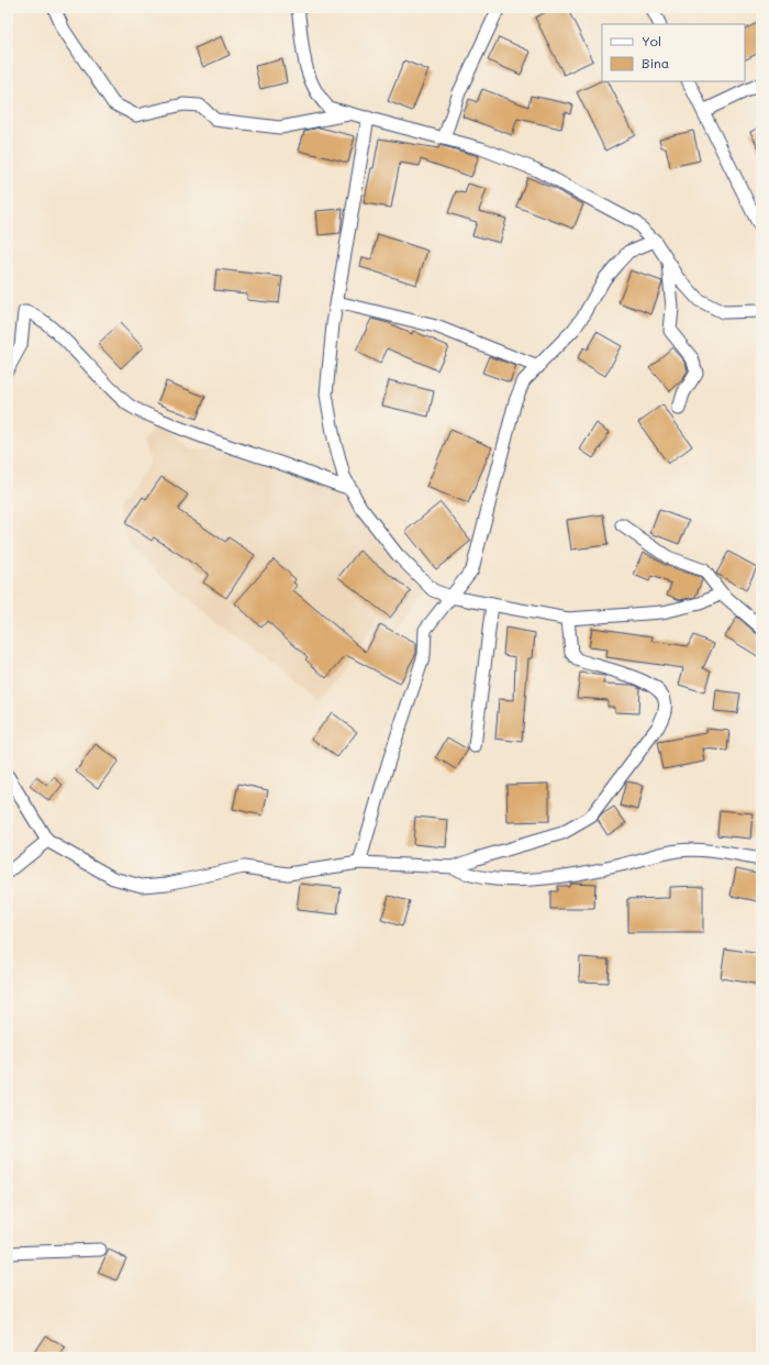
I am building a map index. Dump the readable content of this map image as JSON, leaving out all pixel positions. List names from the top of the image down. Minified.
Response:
{"legend":["Yol","Bina"]}
